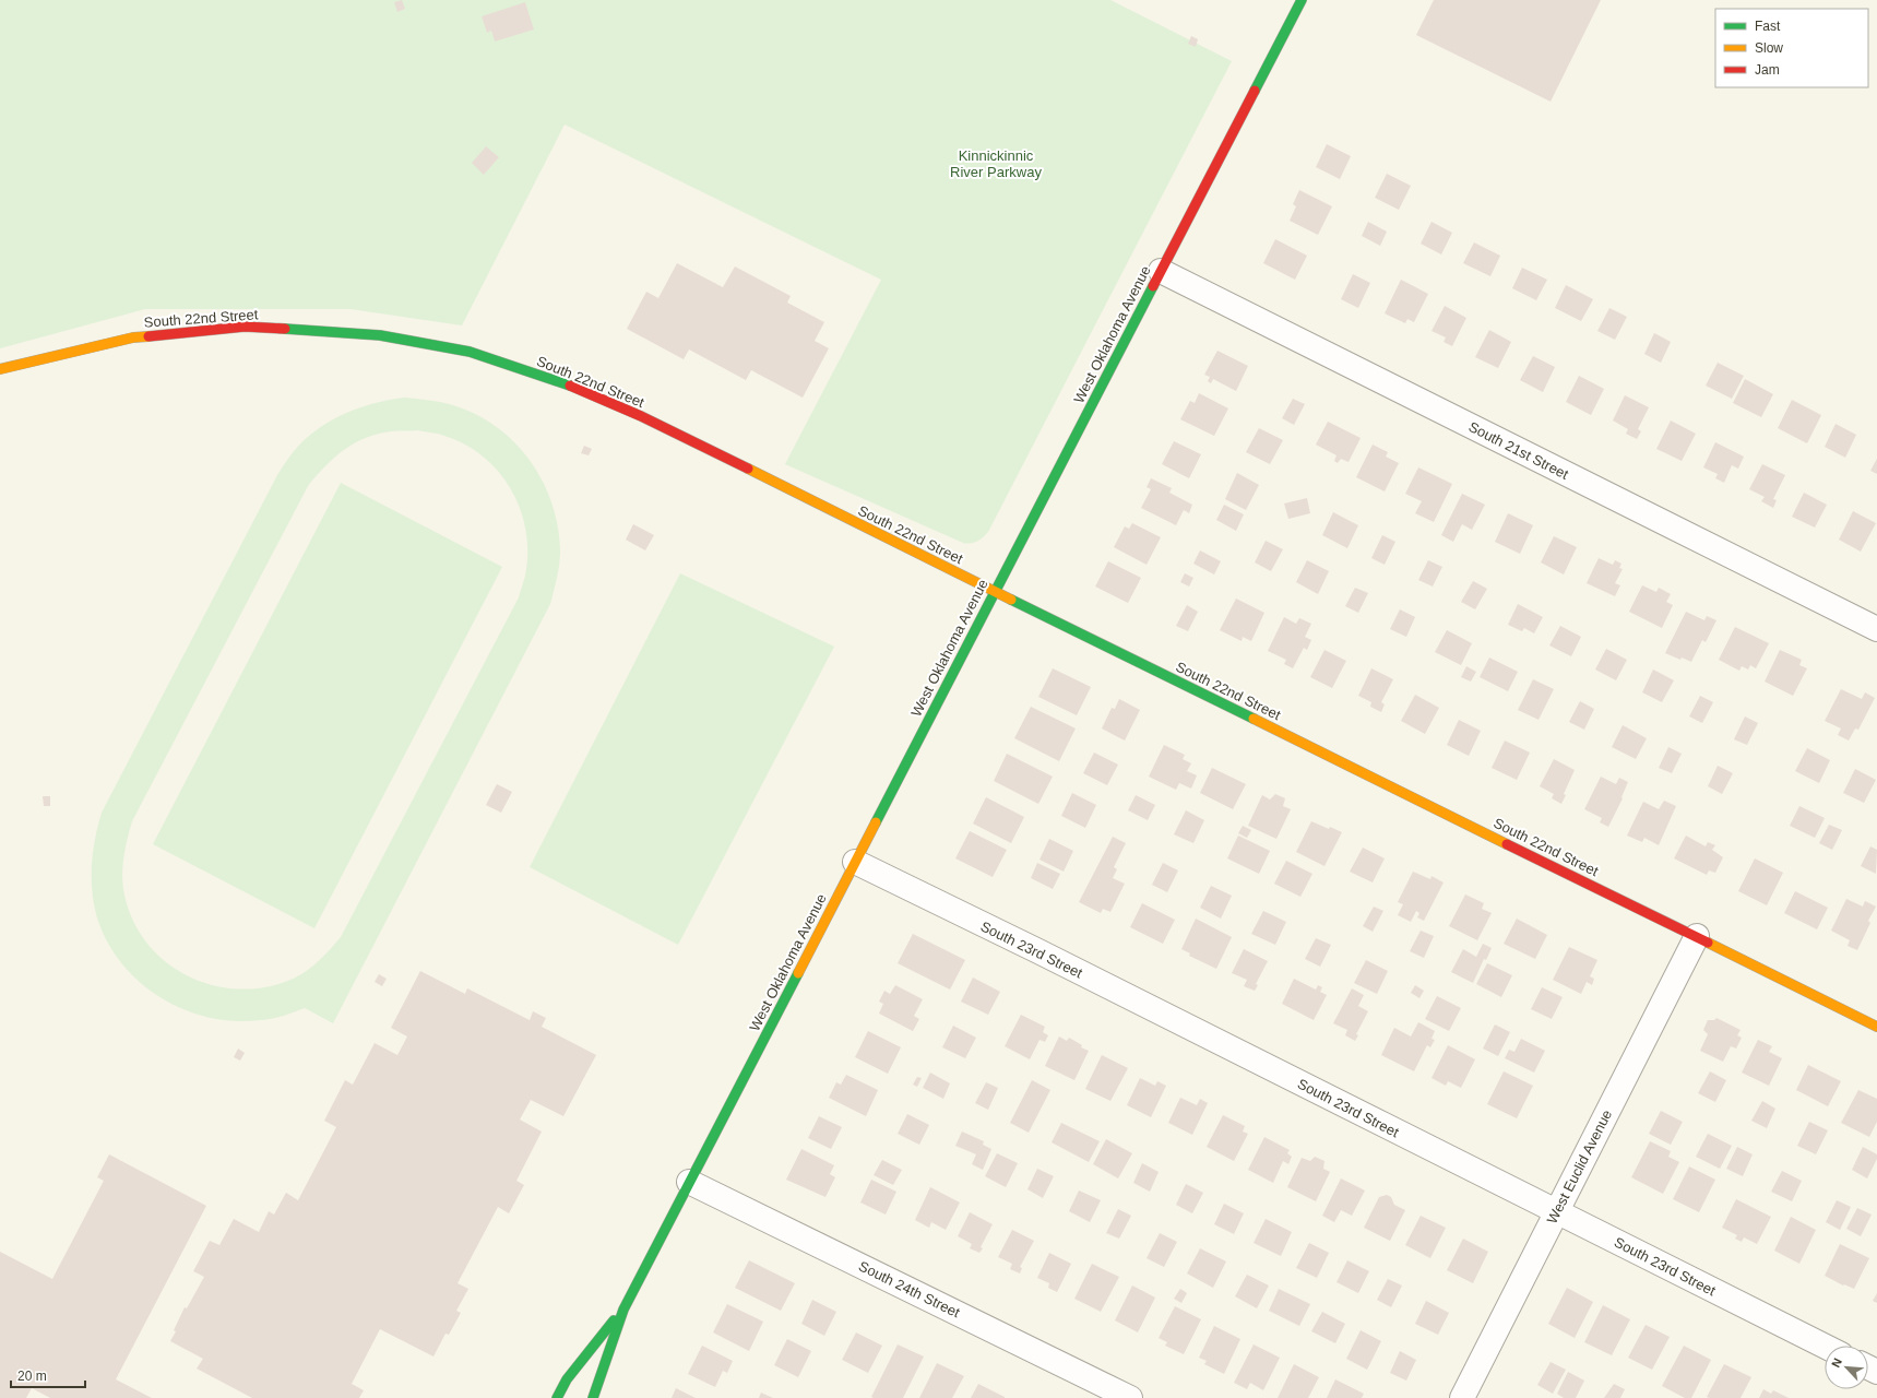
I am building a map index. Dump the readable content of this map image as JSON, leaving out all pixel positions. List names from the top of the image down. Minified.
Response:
{"streets":{"street":["South 22nd Street","West Oklahoma Avenue","South 21st Street","South 23rd Street","West Euclid Avenue","South 24th Street"]},"crossings":[["South 22nd Street","West Oklahoma Avenue"],["South 22nd Street","West Euclid Avenue"],["West Oklahoma Avenue","South 21st Street"],["West Oklahoma Avenue","South 23rd Street"],["West Oklahoma Avenue","South 24th Street"],["South 23rd Street","West Euclid Avenue"]],"parks":["Kinnickinnic River Parkway"],"legend":["Fast","Slow","Jam"],"scale_bar":"20 m","north":"top left"}
